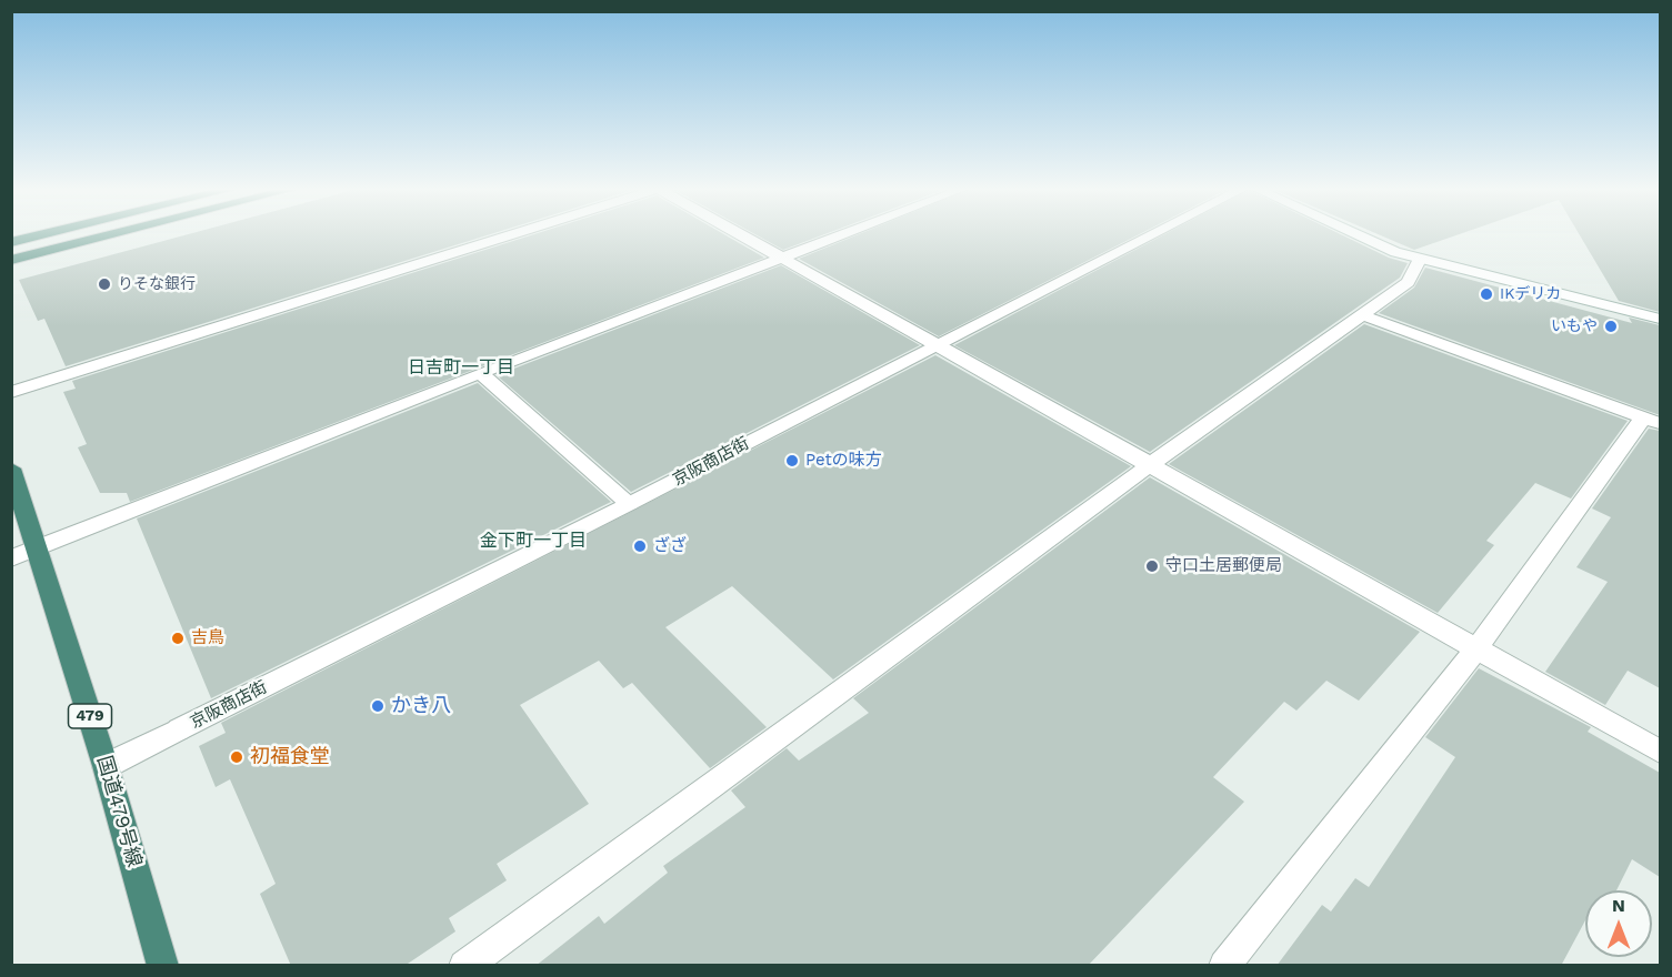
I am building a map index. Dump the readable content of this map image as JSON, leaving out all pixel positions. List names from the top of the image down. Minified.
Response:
{"streets":{"highway":["479","国道479号線"],"street":["京阪商店街"]},"crossings":[["京阪商店街","国道479号線"]],"districts":["日吉町一丁目","金下町一丁目"],"places":["りそな銀行","IKデリカ","いもや","Petの味方","ざざ","守口土居郵便局","吉鳥","かき八","初福食堂"],"north":"top"}
